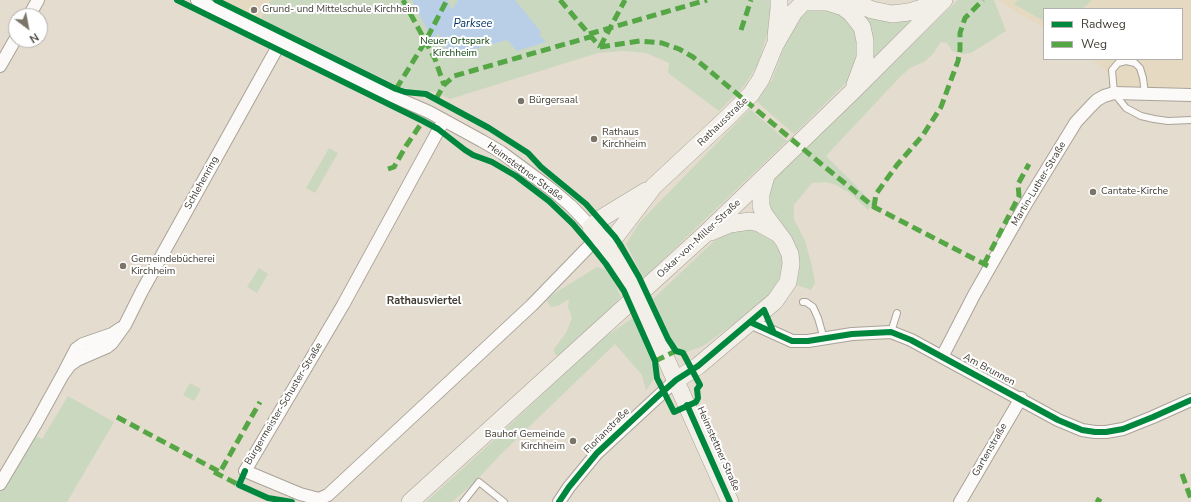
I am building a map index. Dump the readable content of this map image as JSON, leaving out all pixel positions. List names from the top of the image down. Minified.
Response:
{"streets":{"main road":["Rathausstraße","Heimstettner Straße","Oskar-von-Miller-Straße"],"street":["Schlehenring","Martin-Luther-Straße","Am Brunnen","Bürgermeister-Schuster-Straße","Florianstraße","Gartenstraße"]},"crossings":[["Rathausstraße","Heimstettner Straße"],["Rathausstraße","Bürgermeister-Schuster-Straße"],["Heimstettner Straße","Schlehenring"],["Heimstettner Straße","Bürgermeister-Schuster-Straße"],["Heimstettner Straße","Florianstraße"],["Martin-Luther-Straße","Am Brunnen"],["Am Brunnen","Gartenstraße"]],"districts":["Rathausviertel"],"water":["Parksee"],"parks":["Neuer Ortspark Kirchheim"],"places":["Grund- und Mittelschule Kirchheim","Bürgersaal","Rathaus Kirchheim","Cantate-Kirche","Gemeindebücherei Kirchheim","Bauhof Gemeinde Kirchheim"],"legend":["Radweg","Weg"],"north":"bottom right"}
